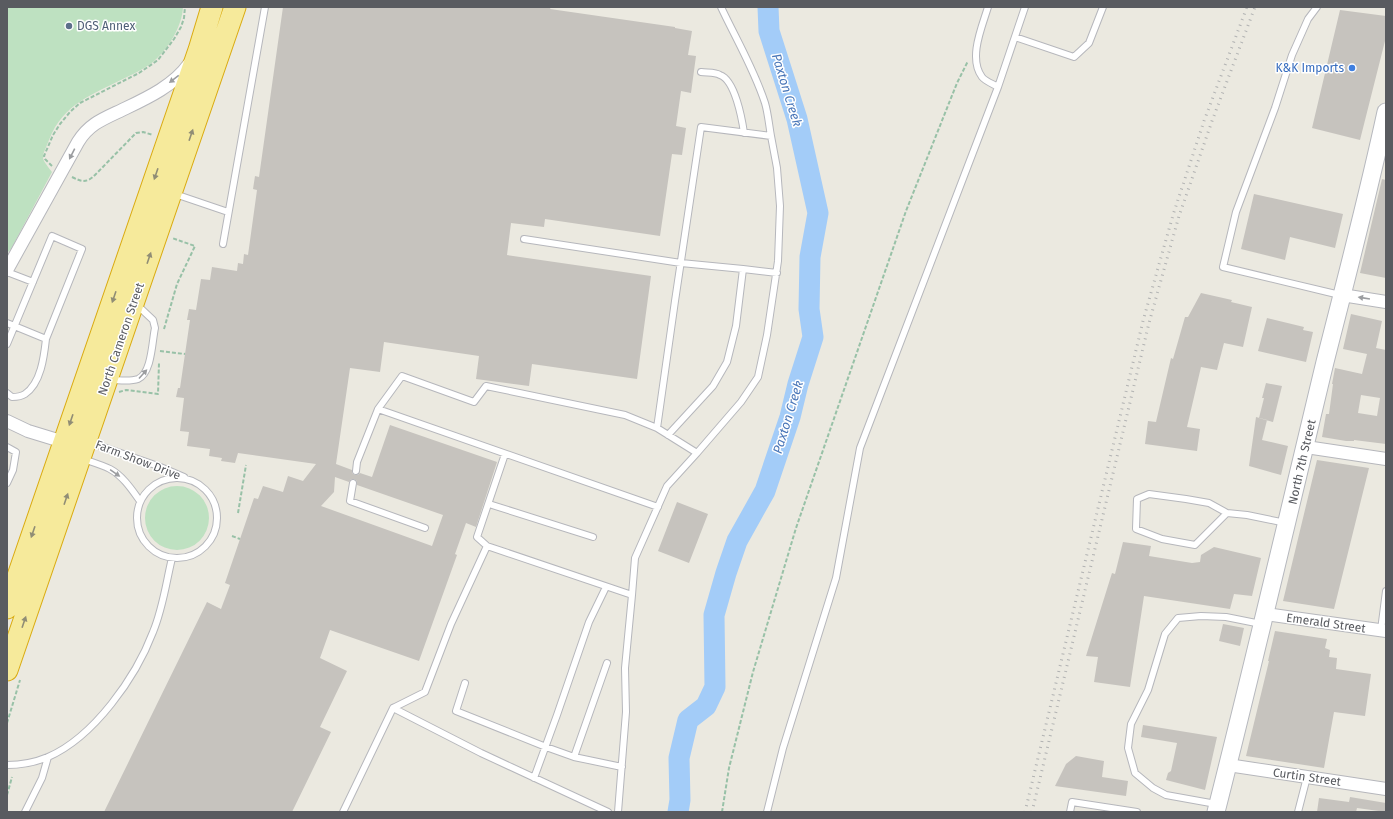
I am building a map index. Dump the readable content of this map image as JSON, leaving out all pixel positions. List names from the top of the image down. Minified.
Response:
{"streets":{"highway":["North Cameron Street"],"main road":["North 7th Street"],"street":["Farm Show Drive","Emerald Street","Curtin Street"]},"crossings":[["North Cameron Street","Farm Show Drive"],["North 7th Street","Emerald Street"],["North 7th Street","Curtin Street"]],"one_way":["Farm Show Drive"],"water":["Paxton Creek"],"places":["DGS Annex","K&K Imports"]}
